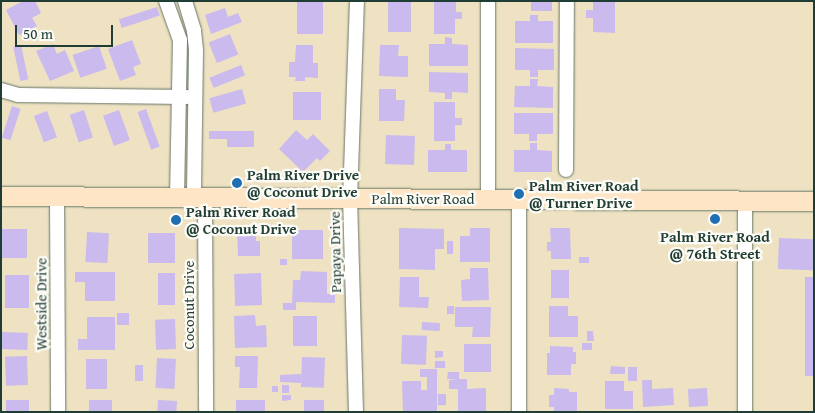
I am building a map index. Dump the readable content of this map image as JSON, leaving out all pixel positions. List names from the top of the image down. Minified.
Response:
{"streets":{"street":["Palm River Road","Papaya Drive","Westside Drive","Coconut Drive"]},"crossings":[["Palm River Road","Papaya Drive"],["Palm River Road","Westside Drive"],["Palm River Road","Coconut Drive"]],"places":["Palm River Drive @ Coconut Drive","Palm River Road @ Turner Drive","Palm River Road @ 76th Street","Palm River Road @ Coconut Drive"],"scale_bar":"50 m"}
